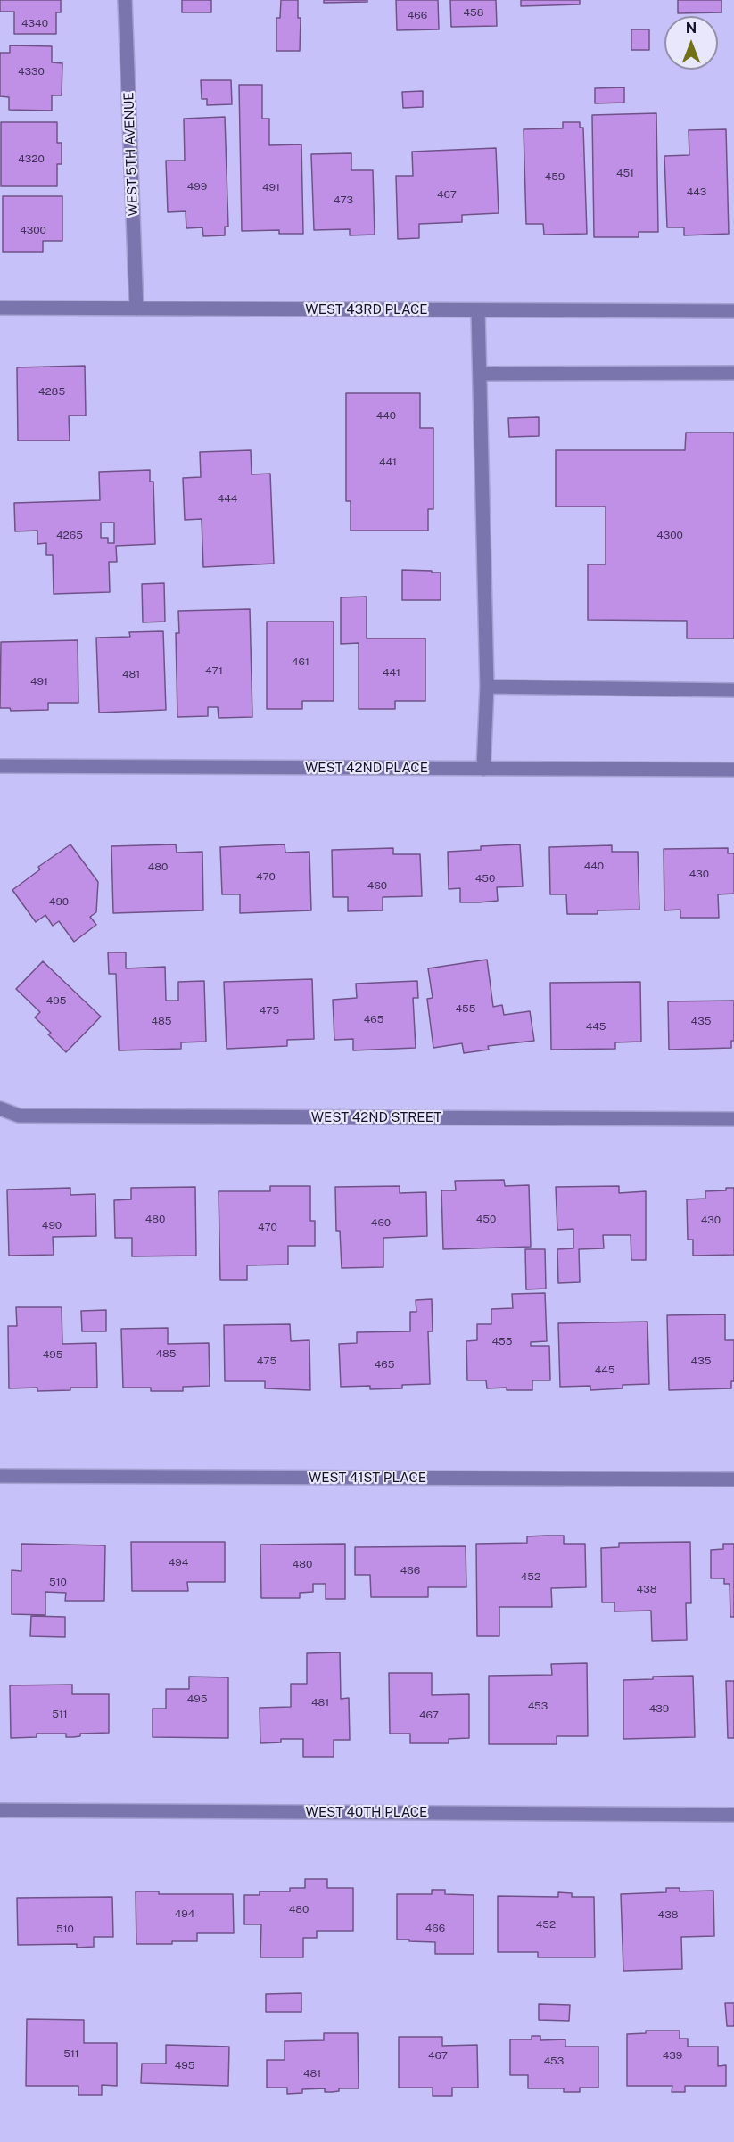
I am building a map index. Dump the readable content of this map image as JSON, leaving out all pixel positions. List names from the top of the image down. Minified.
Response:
{"streets":{"street":["WEST 5TH AVENUE","WEST 43RD PLACE","WEST 42ND PLACE","WEST 42ND STREET","WEST 41ST PLACE","WEST 40TH PLACE"]},"crossings":[["WEST 5TH AVENUE","WEST 43RD PLACE"]],"house_numbers":["458","466","4340","4330","4320","451","459","499","491","443","467","473","4300","4285","440","441","444","4265","4300","461","471","441","481","491","440","480","430","470","450","460","490","495","455","475","465","485","435","445","480","450","430","460","490","470","455","485","495","475","435","465","445","494","480","466","452","510","438","495","481","453","439","511","467","480","494","438","452","466","510","511","467","439","453","495","481"],"north":"top"}
